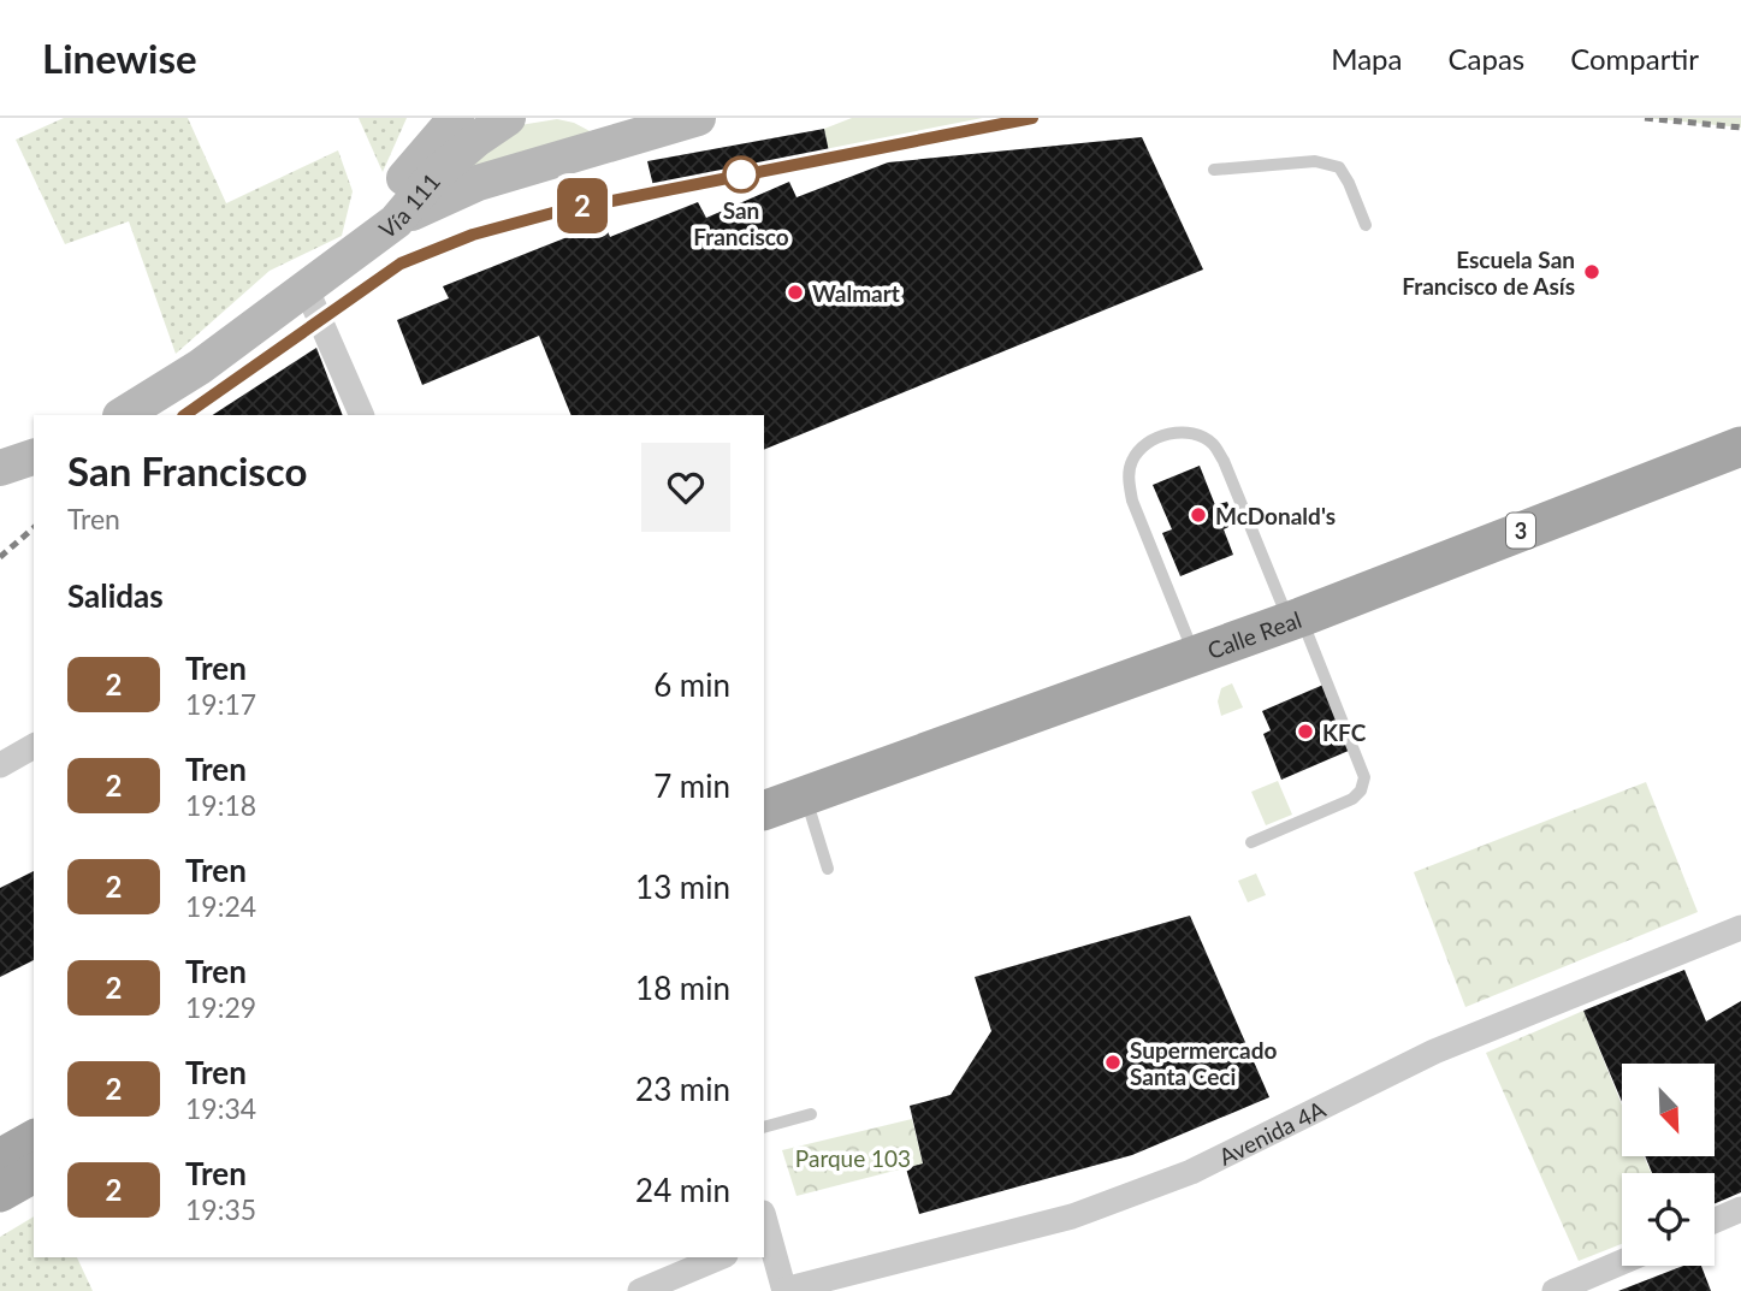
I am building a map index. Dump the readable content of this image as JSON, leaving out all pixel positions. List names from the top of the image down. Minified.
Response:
{"streets":{"main road":["Vía 111","3","Calle Real"],"street":["Avenida 4A"]},"parks":["Parque 103"],"places":["San Francisco","Escuela San Francisco de Asís","Walmart","McDonald's","KFC","Supermercado Santa Ceci"],"north":"bottom right","page":{"header":"Linewise","nav":["Mapa","Capas","Compartir"],"on_map":"2","heading":[["San Francisco","Tren"],"Salidas"],"list":[{"mark":"2","name":"Tren","note":"19:17","value":"6 min"},{"mark":"2","name":"Tren","note":"19:18","value":"7 min"},{"mark":"2","name":"Tren","note":"19:24","value":"13 min"},{"mark":"2","name":"Tren","note":"19:29","value":"18 min"},{"mark":"2","name":"Tren","note":"19:34","value":"23 min"},{"mark":"2","name":"Tren","note":"19:35","value":"24 min"}]}}
